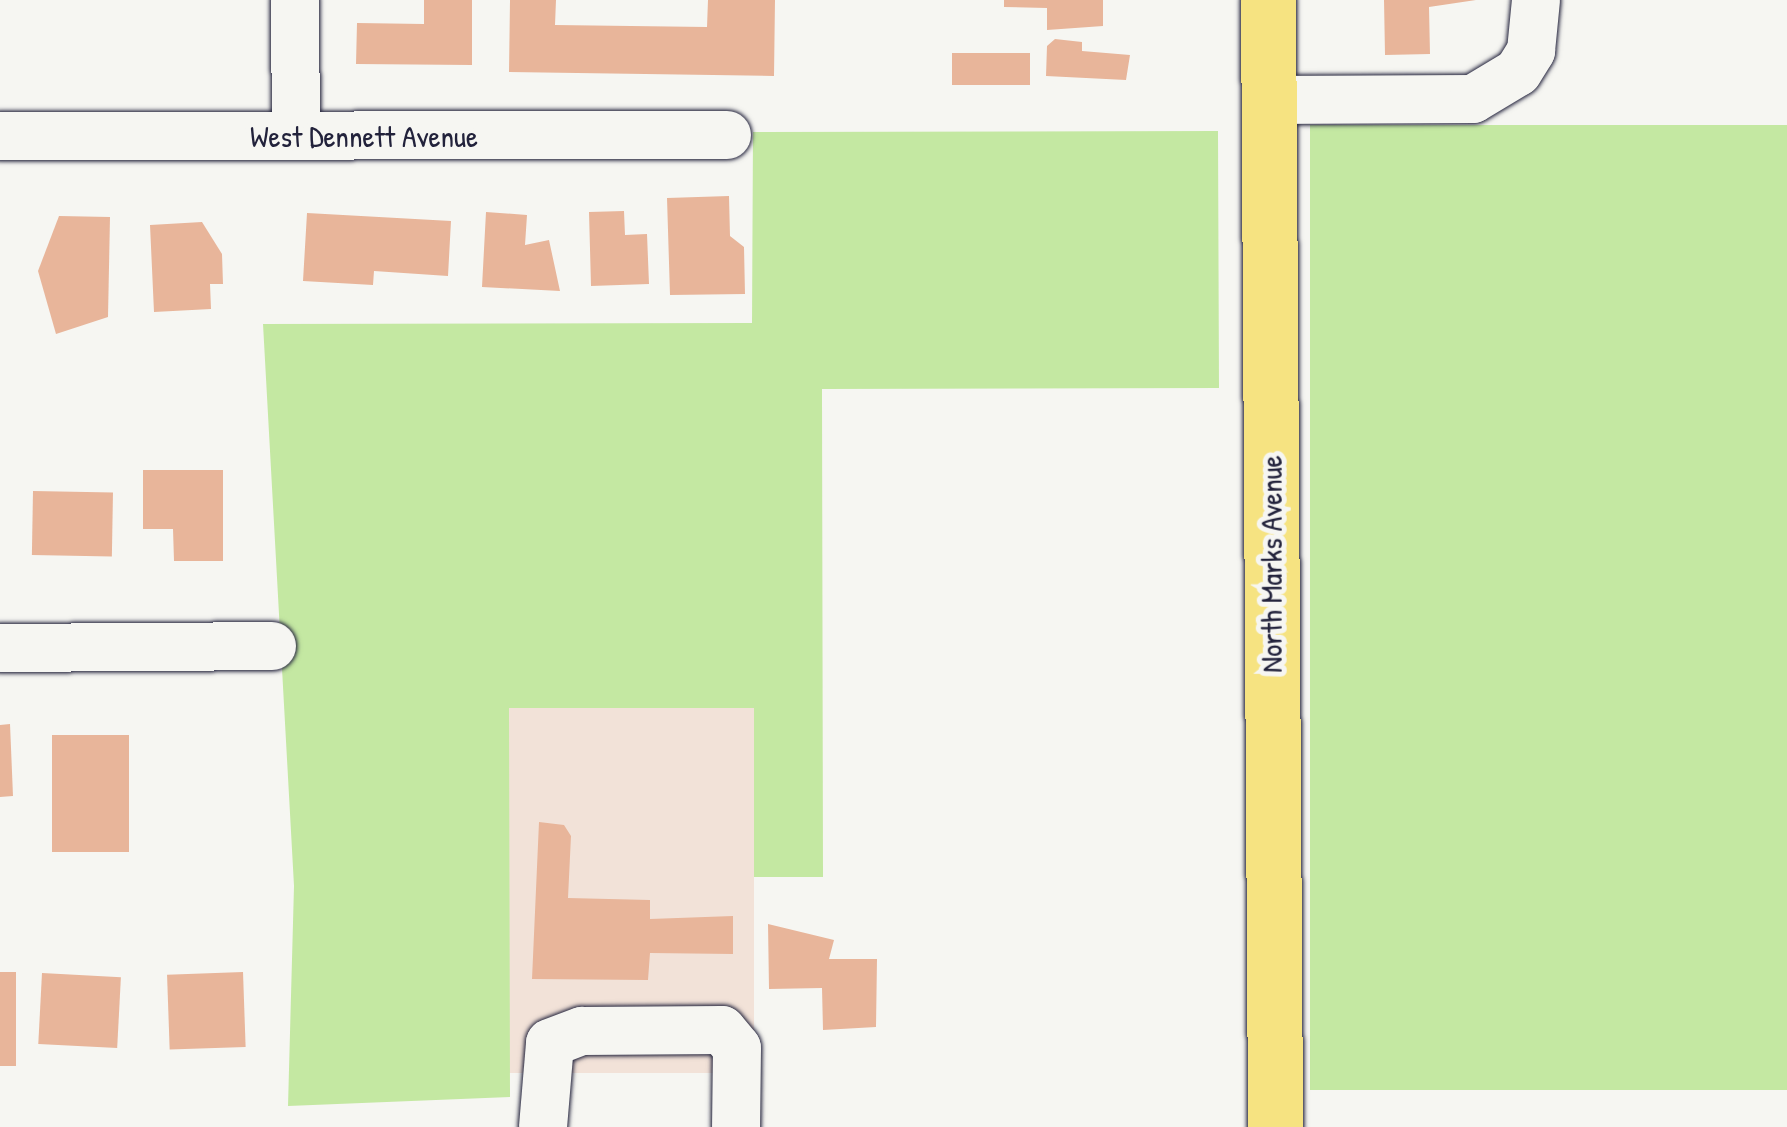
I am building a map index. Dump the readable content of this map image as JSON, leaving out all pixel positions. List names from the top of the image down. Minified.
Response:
{"streets":{"main road":["North Marks Avenue"],"street":["West Dennett Avenue"]}}
